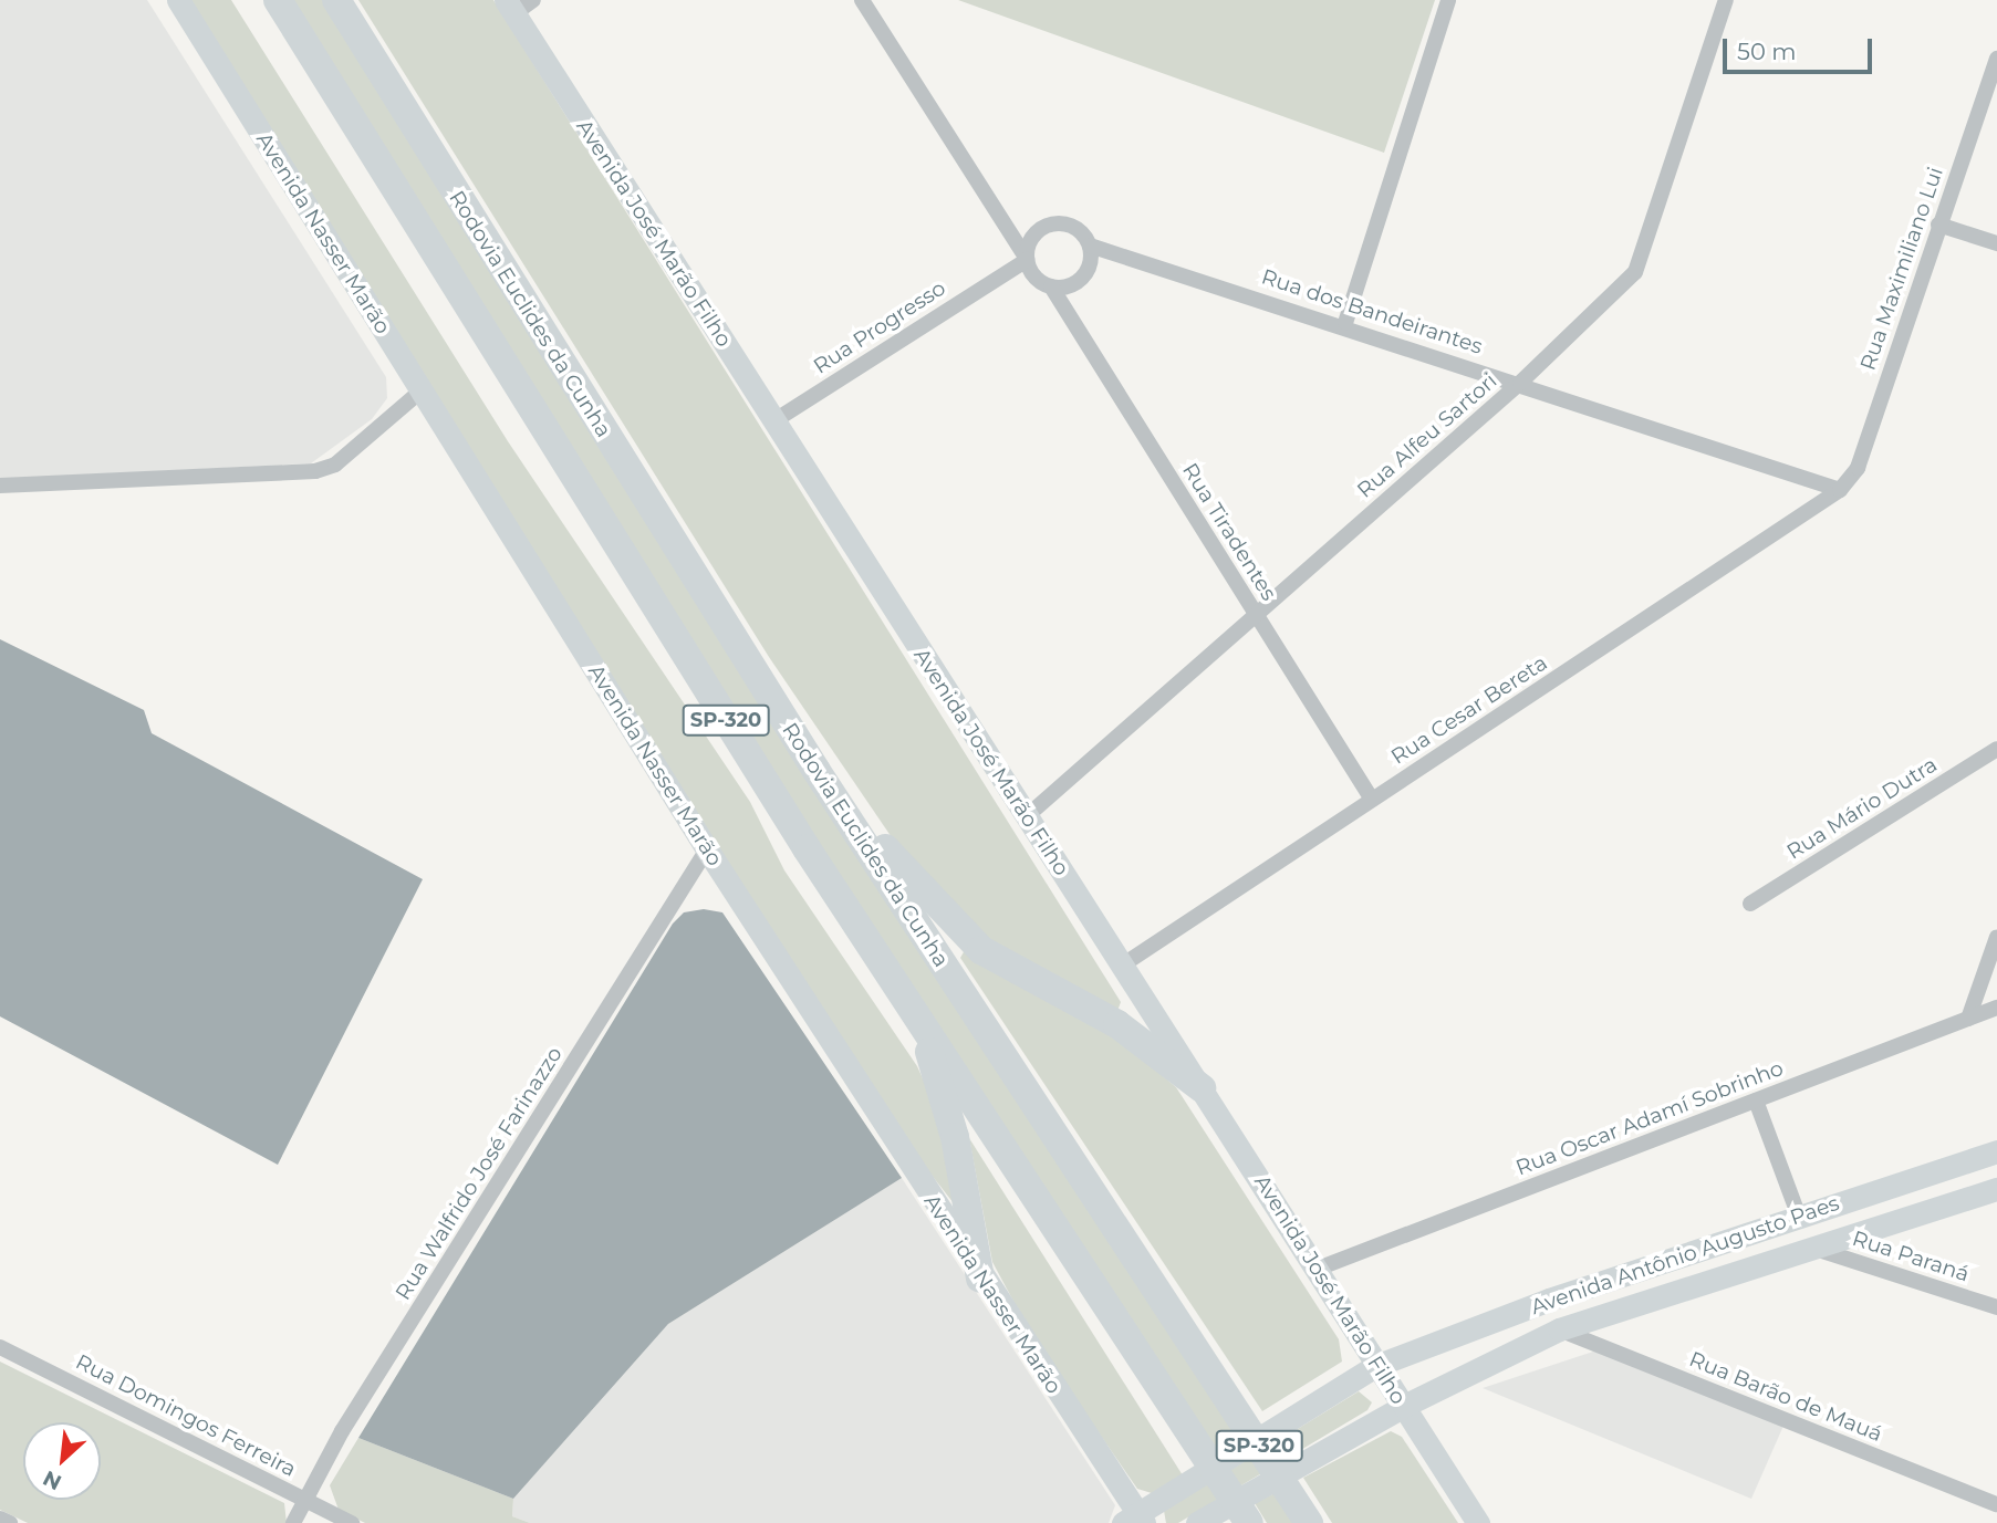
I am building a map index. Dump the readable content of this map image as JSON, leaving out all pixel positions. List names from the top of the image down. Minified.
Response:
{"streets":{"highway":["Rodovia Euclides da Cunha","SP-320"],"main road":["Avenida Nasser Marão","Avenida José Marão Filho","Avenida Antônio Augusto Paes"],"street":["Rua Maximiliano Lui","Rua dos Bandeirantes","Rua Progresso","Rua Alfeu Sartori","Rua Tiradentes","Rua Cesar Bereta","Rua Mário Dutra","Rua Oscar Adamí Sobrinho","Rua Walfrido José Farinazzo","Rua Paraná","Rua Barão de Mauá","Rua Domingos Ferreira"]},"crossings":[["Avenida Nasser Marão","Rua Walfrido José Farinazzo"],["Avenida Nasser Marão","Avenida Antônio Augusto Paes"],["Avenida José Marão Filho","Rua Progresso"],["Avenida José Marão Filho","Rua Alfeu Sartori"],["Avenida José Marão Filho","Rua Cesar Bereta"],["Avenida José Marão Filho","Rua Oscar Adamí Sobrinho"],["Avenida José Marão Filho","Avenida Antônio Augusto Paes"],["Rua Maximiliano Lui","Rua dos Bandeirantes"],["Rua Maximiliano Lui","Rua Cesar Bereta"],["Rua dos Bandeirantes","Rua Progresso"],["Rua dos Bandeirantes","Rua Alfeu Sartori"],["Rua dos Bandeirantes","Rua Tiradentes"],["Rua dos Bandeirantes","Rua Cesar Bereta"],["Rua Progresso","Rua Tiradentes"],["Rua Alfeu Sartori","Rua Tiradentes"],["Rua Tiradentes","Rua Cesar Bereta"],["Rua Walfrido José Farinazzo","Rua Domingos Ferreira"],["Avenida Antônio Augusto Paes","Rua Paraná"],["Avenida Antônio Augusto Paes","Rua Barão de Mauá"]],"scale_bar":"50 m","north":"bottom left"}
